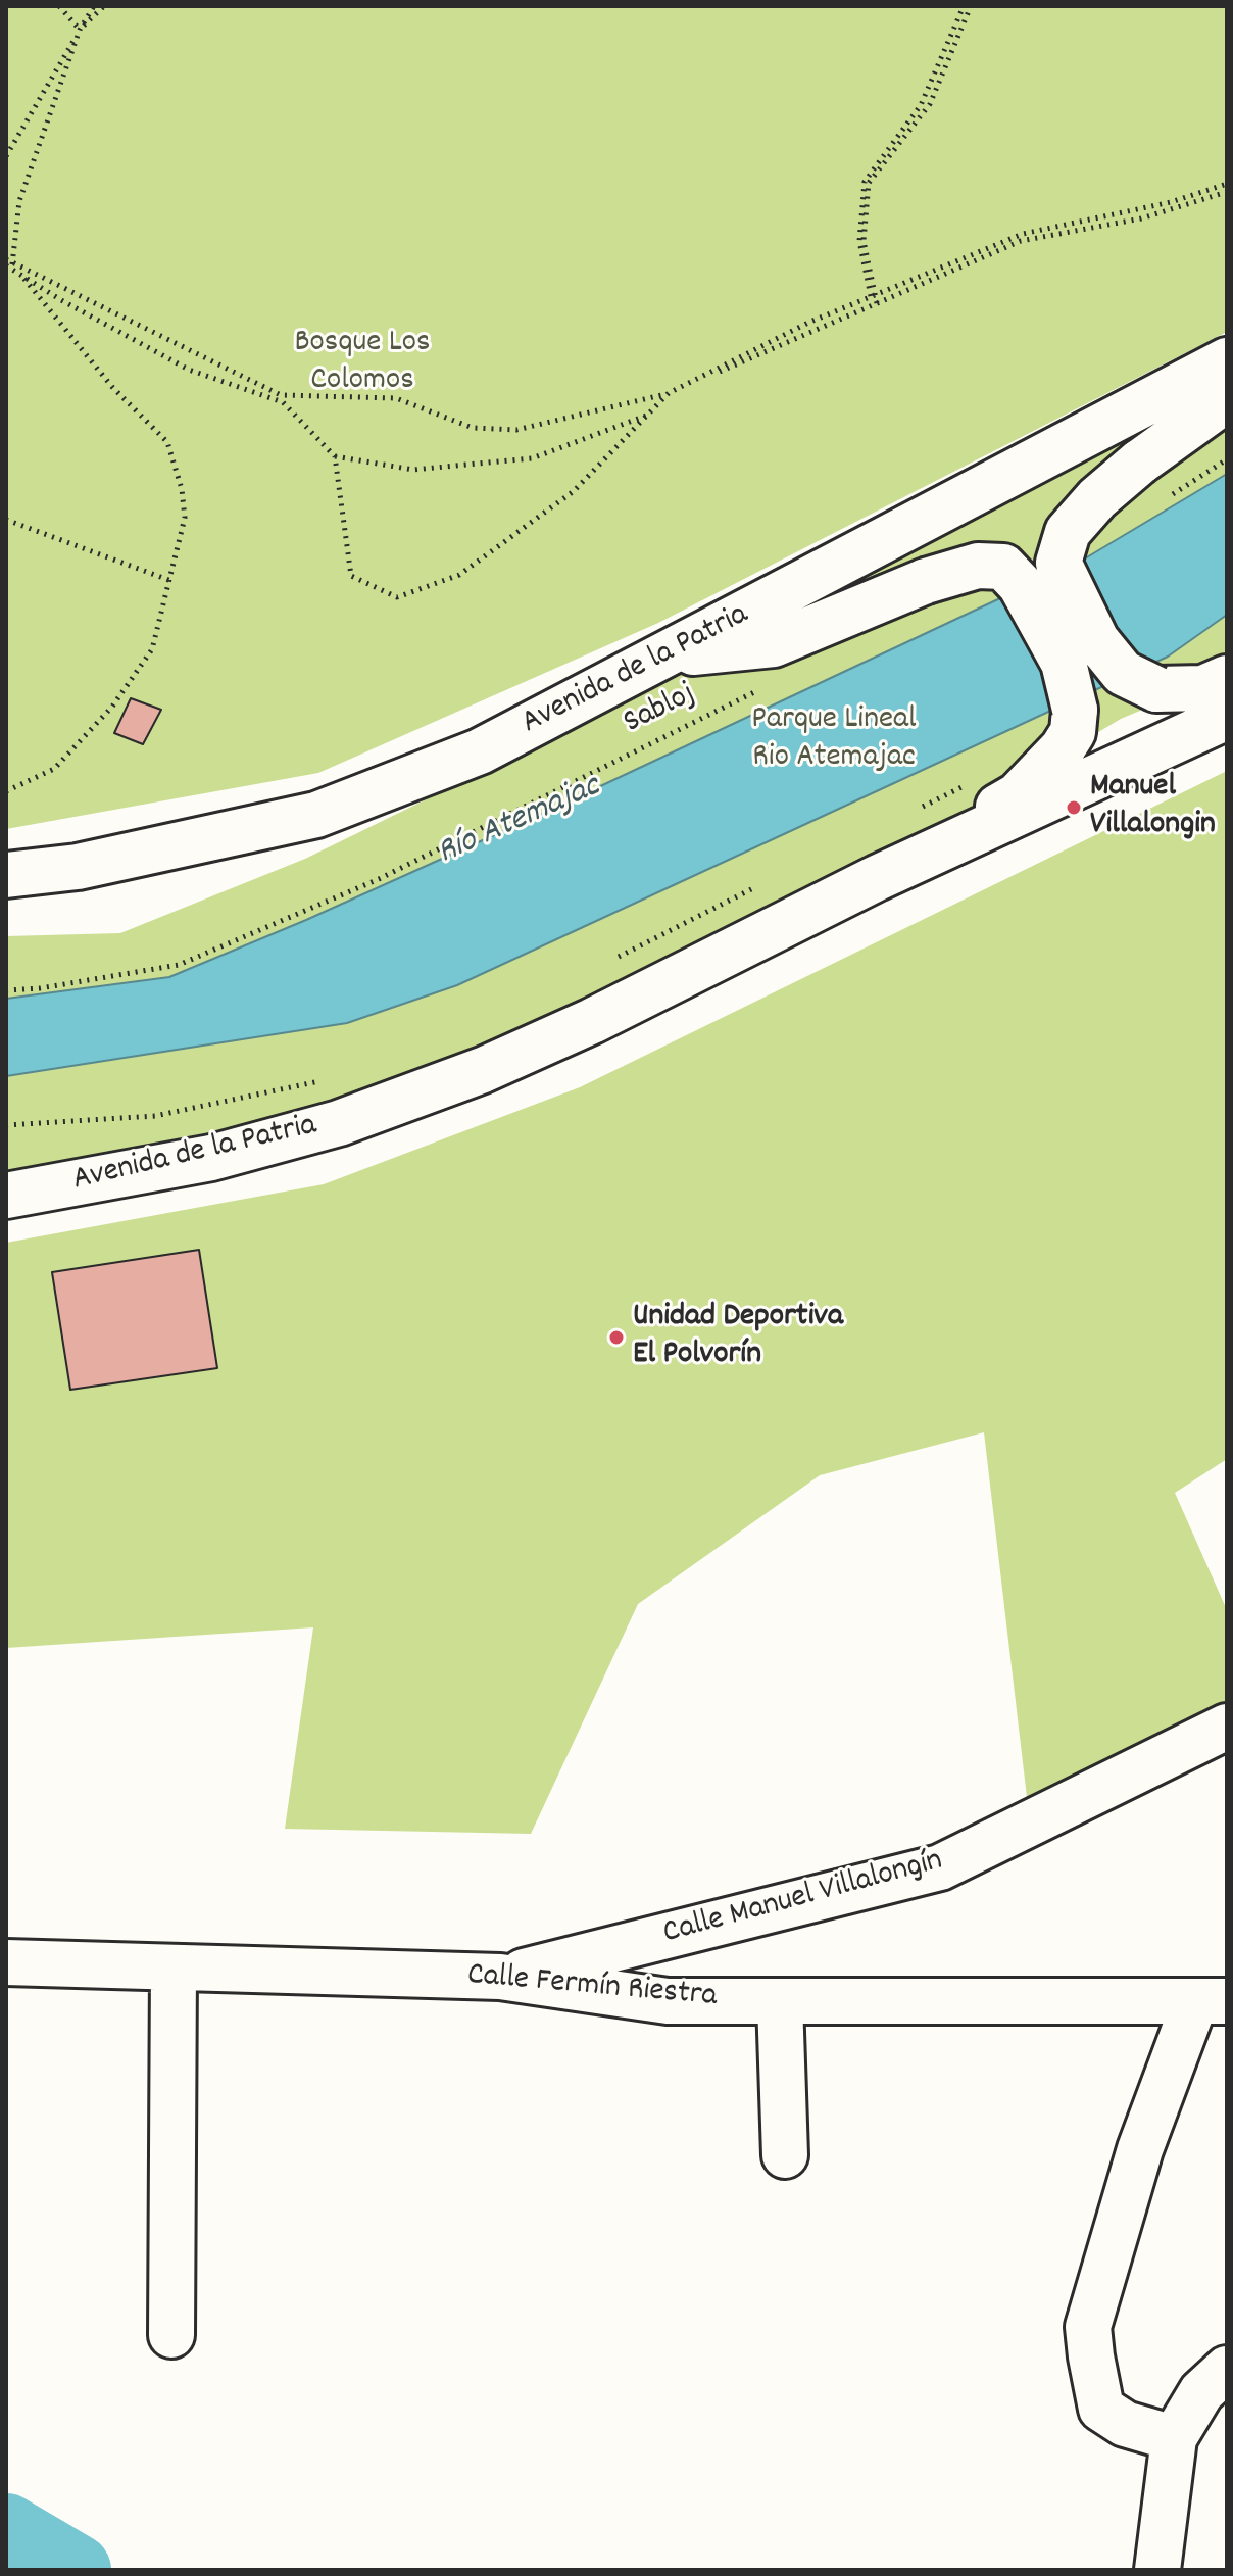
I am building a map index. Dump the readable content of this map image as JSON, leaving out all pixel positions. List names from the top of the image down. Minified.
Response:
{"streets":{"main road":["Avenida de la Patria","Calle Manuel Villalongín","Calle Fermín Riestra"],"path":["Sabloj"]},"crossings":[["Calle Manuel Villalongín","Calle Fermín Riestra"]],"water":["Río Atemajac"],"parks":["Bosque Los Colomos","Parque Lineal Rio Atemajac"],"places":["Manuel Villalongin","Unidad Deportiva El Polvorín"]}
